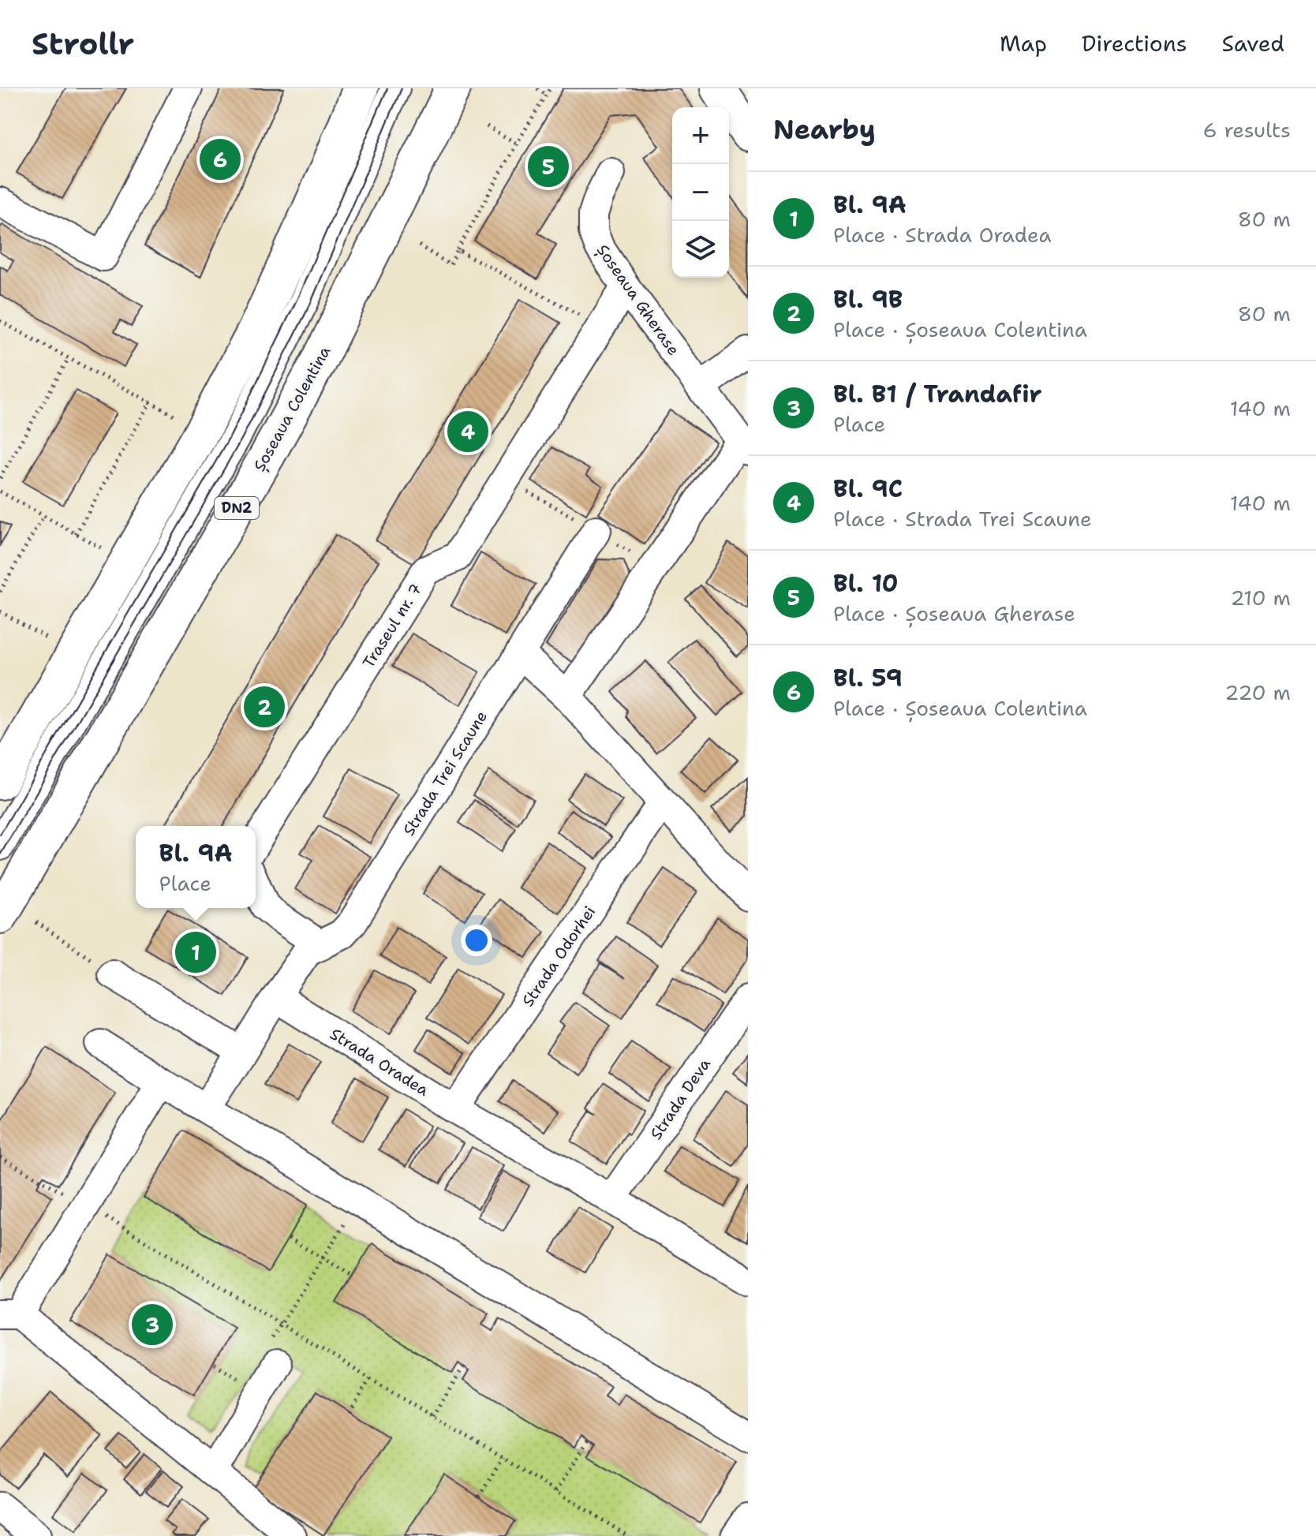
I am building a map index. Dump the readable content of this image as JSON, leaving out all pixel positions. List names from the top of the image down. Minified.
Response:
{"streets":{"main road":["Șoseaua Colentina","DN2"],"street":["Șoseaua Gherase","Traseul nr. 7","Strada Trei Scaune","Strada Odorhei","Strada Oradea","Strada Deva"]},"crossings":[["Șoseaua Gherase","Traseul nr. 7"],["Strada Trei Scaune","Strada Oradea"],["Strada Odorhei","Strada Oradea"],["Strada Oradea","Strada Deva"]],"page":{"header":"Strollr","nav":["Map","Directions","Saved"],"heading":["Nearby","6 results"],"map_buttons":["+","−"],"pins":["6","5","4","2","1","3"],"list":[{"mark":"1","name":"Bl. 9A","note":"Place · Strada Oradea","value":"80 m"},{"mark":"2","name":"Bl. 9B","note":"Place · Șoseaua Colentina","value":"80 m"},{"mark":"3","name":"Bl. B1 / Trandafir","note":"Place","value":"140 m"},{"mark":"4","name":"Bl. 9C","note":"Place · Strada Trei Scaune","value":"140 m"},{"mark":"5","name":"Bl. 10","note":"Place · Șoseaua Gherase","value":"210 m"},{"mark":"6","name":"Bl. 59","note":"Place · Șoseaua Colentina","value":"220 m"}],"popup":["Bl. 9A","Place"]}}
